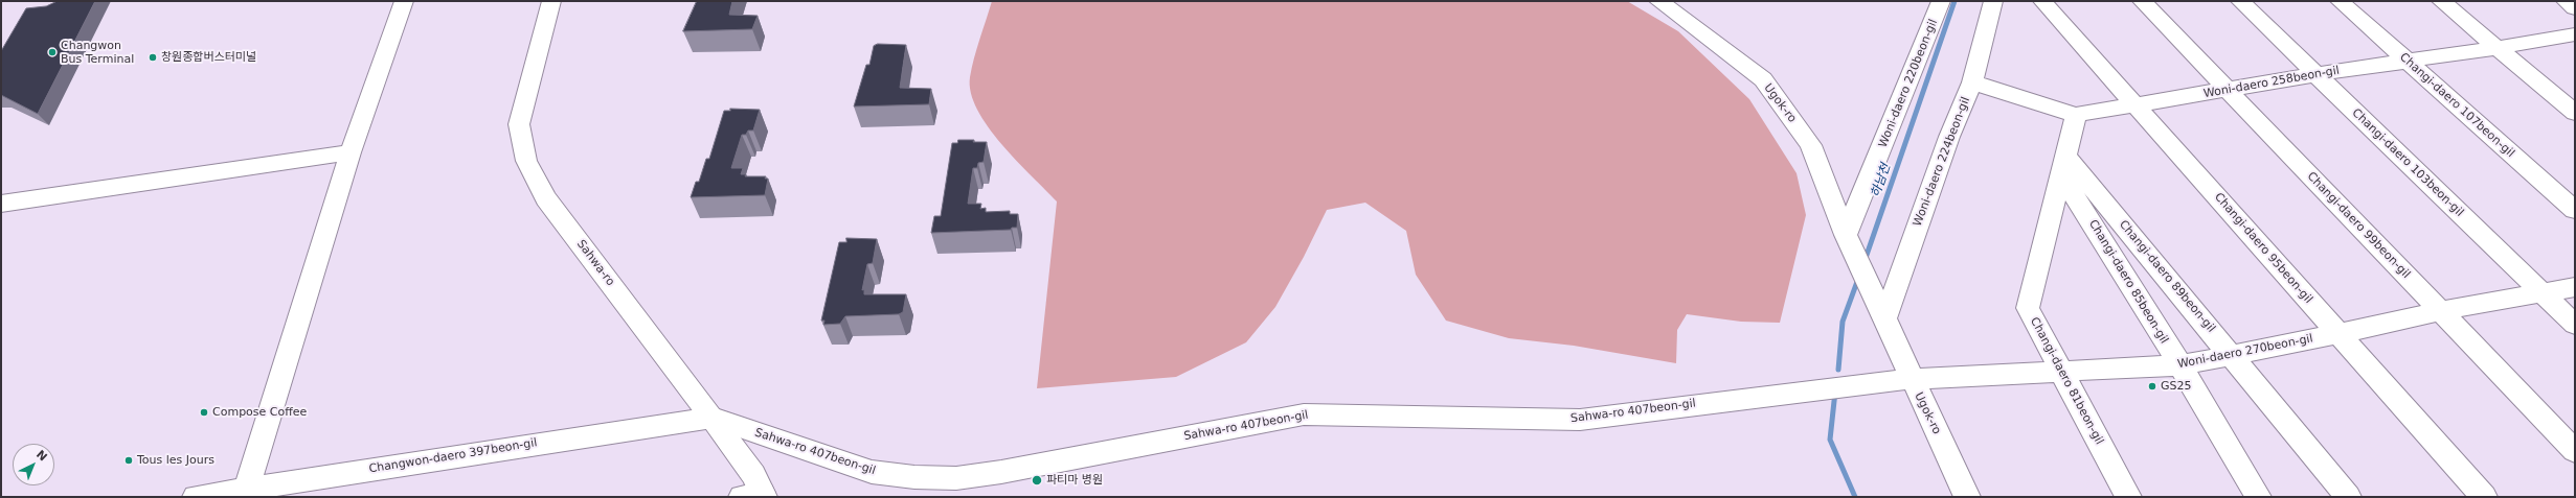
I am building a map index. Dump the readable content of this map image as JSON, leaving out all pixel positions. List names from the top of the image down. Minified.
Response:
{"streets":{"street":["Woni-daero 258beon-gil","Woni-daero 220beon-gil","Ugok-ro","Changi-daero 107beon-gil","Woni-daero 224beon-gil","Changi-daero 103beon-gil","Changi-daero 99beon-gil","Changi-daero 95beon-gil","Sahwa-ro","Changi-daero 89beon-gil","Changi-daero 85beon-gil","Woni-daero 270beon-gil","Changi-daero 81beon-gil","Sahwa-ro 407beon-gil","Changwon-daero 397beon-gil"]},"crossings":[["Woni-daero 258beon-gil","Changi-daero 107beon-gil"],["Woni-daero 258beon-gil","Woni-daero 224beon-gil"],["Woni-daero 258beon-gil","Changi-daero 103beon-gil"],["Woni-daero 258beon-gil","Changi-daero 99beon-gil"],["Woni-daero 258beon-gil","Changi-daero 95beon-gil"],["Woni-daero 258beon-gil","Changi-daero 81beon-gil"],["Woni-daero 220beon-gil","Ugok-ro"],["Ugok-ro","Woni-daero 224beon-gil"],["Ugok-ro","Woni-daero 270beon-gil"],["Changi-daero 103beon-gil","Woni-daero 270beon-gil"],["Changi-daero 99beon-gil","Woni-daero 270beon-gil"],["Changi-daero 95beon-gil","Woni-daero 270beon-gil"],["Sahwa-ro","Sahwa-ro 407beon-gil"],["Sahwa-ro","Changwon-daero 397beon-gil"],["Changi-daero 89beon-gil","Changi-daero 85beon-gil"],["Changi-daero 89beon-gil","Woni-daero 270beon-gil"],["Changi-daero 89beon-gil","Changi-daero 81beon-gil"],["Changi-daero 85beon-gil","Woni-daero 270beon-gil"],["Changi-daero 85beon-gil","Changi-daero 81beon-gil"],["Woni-daero 270beon-gil","Changi-daero 81beon-gil"],["Woni-daero 270beon-gil","Sahwa-ro 407beon-gil"],["Sahwa-ro 407beon-gil","Changwon-daero 397beon-gil"]],"water":["하남천"],"places":["Changwon Bus Terminal","창원종합버스터미널","GS25","Compose Coffee","Tous les Jours","파티마 병원"],"north":"top right"}
